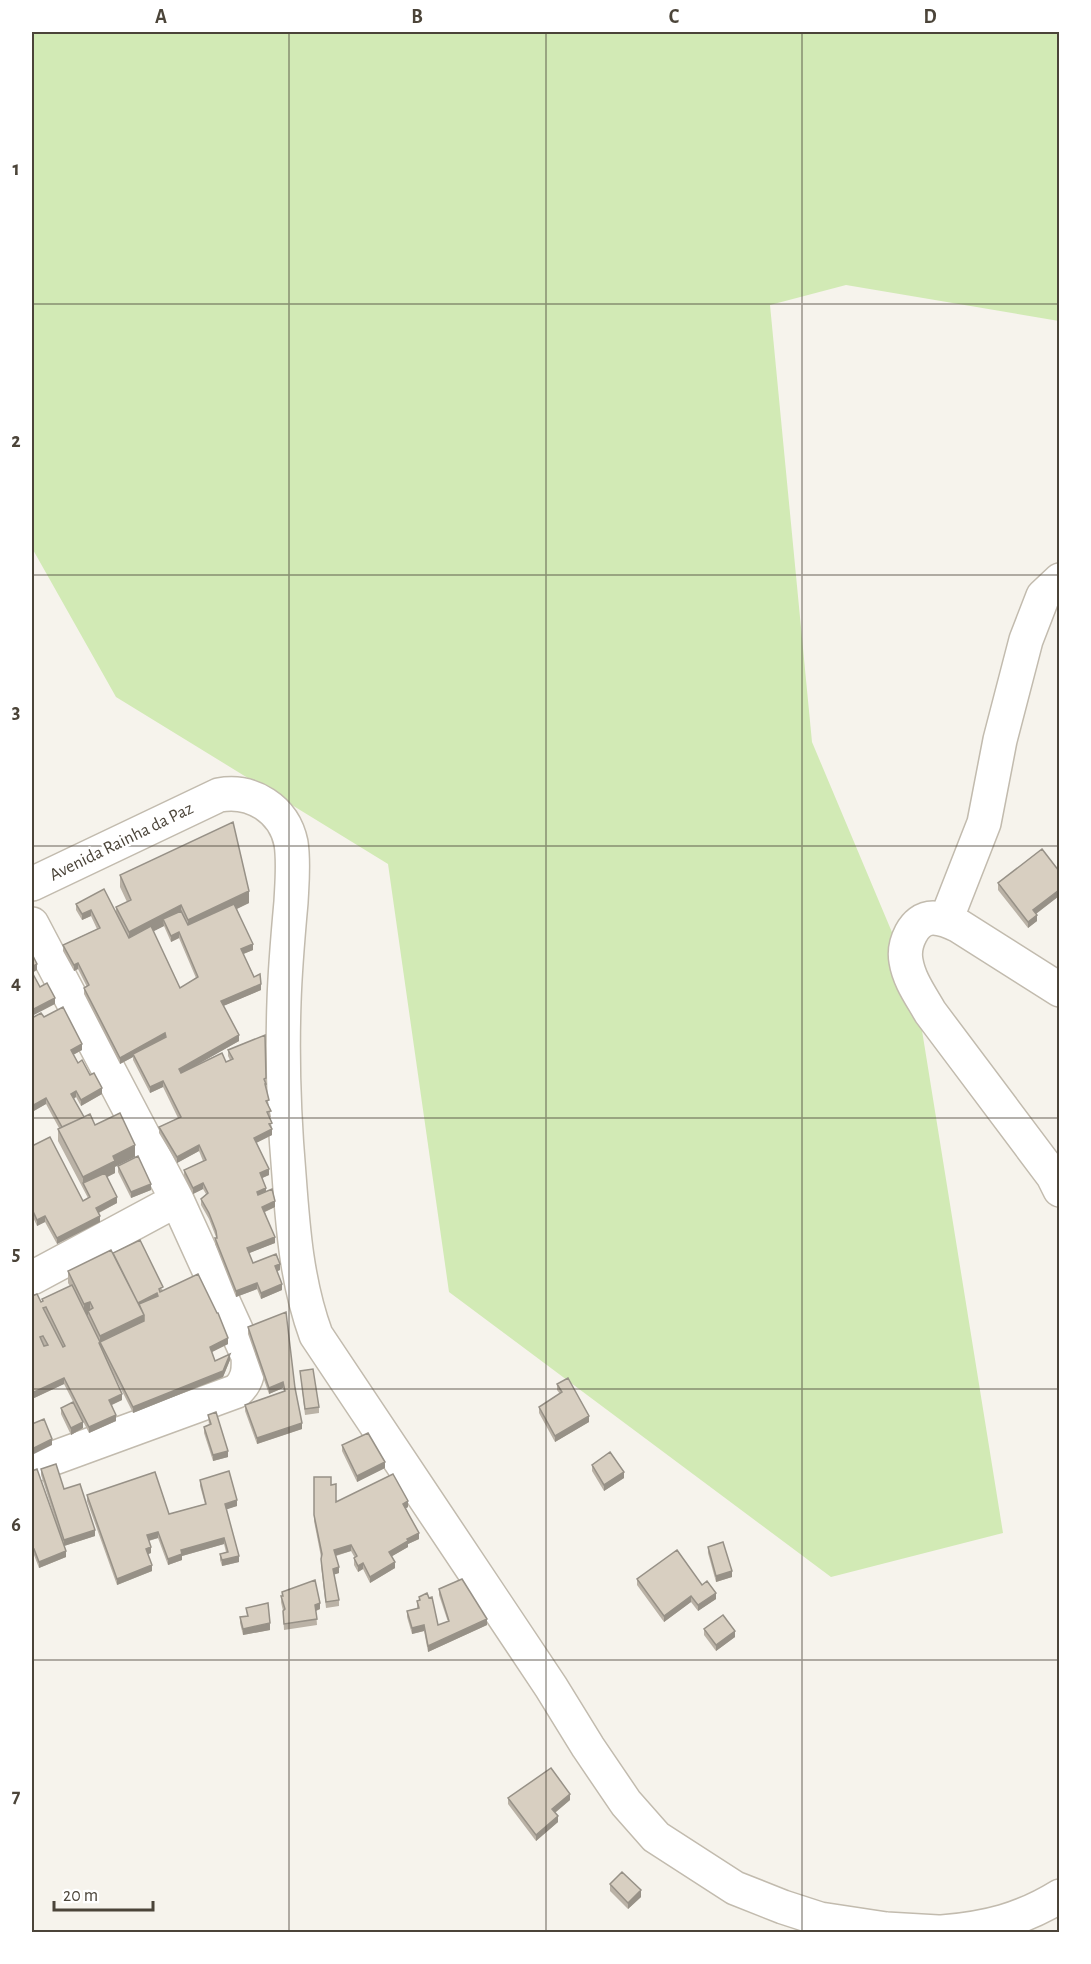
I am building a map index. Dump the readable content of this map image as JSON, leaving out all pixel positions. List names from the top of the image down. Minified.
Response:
{"streets":{"street":["Avenida Rainha da Paz"]},"scale_bar":"20 m","grid":{"columns":["A","B","C","D"],"rows":["1","2","3","4","5","6","7"]}}
